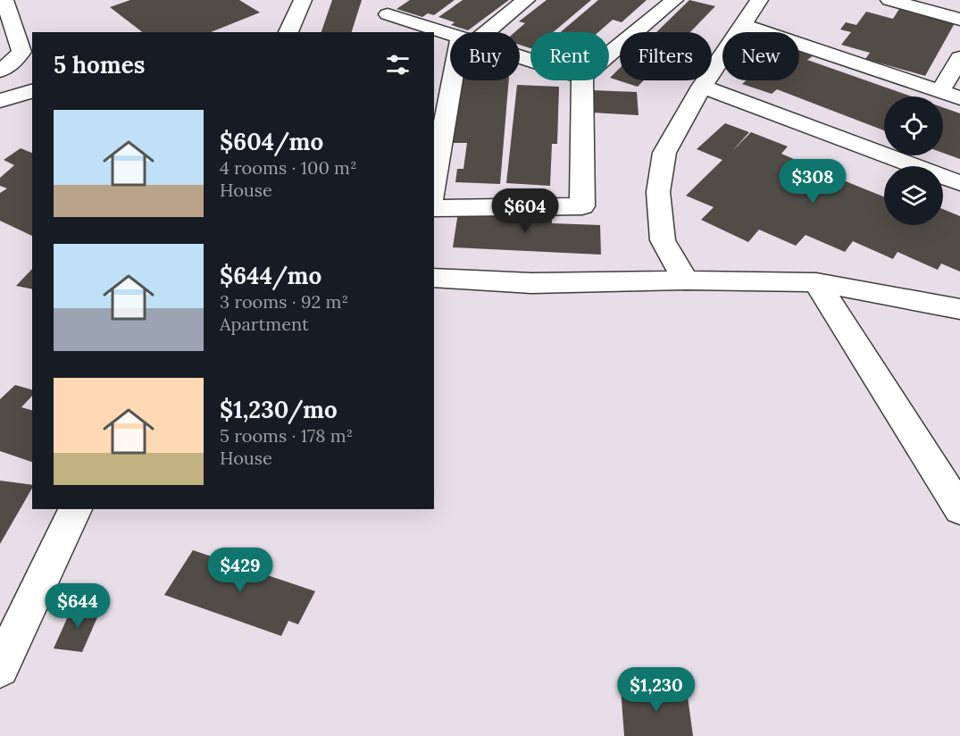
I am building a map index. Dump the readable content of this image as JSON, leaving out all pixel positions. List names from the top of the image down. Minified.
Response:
{"page":{"chip":["Buy","Rent","Filters","New"],"heading":"5 homes","list":[{"name":"$604/mo","note":"4 rooms · 100 m² · House"},{"name":"$644/mo","note":"3 rooms · 92 m² · Apartment"},{"name":"$1,230/mo","note":"5 rooms · 178 m² · House"}],"price":["$308","$604","$429","$644","$1,230"]}}
